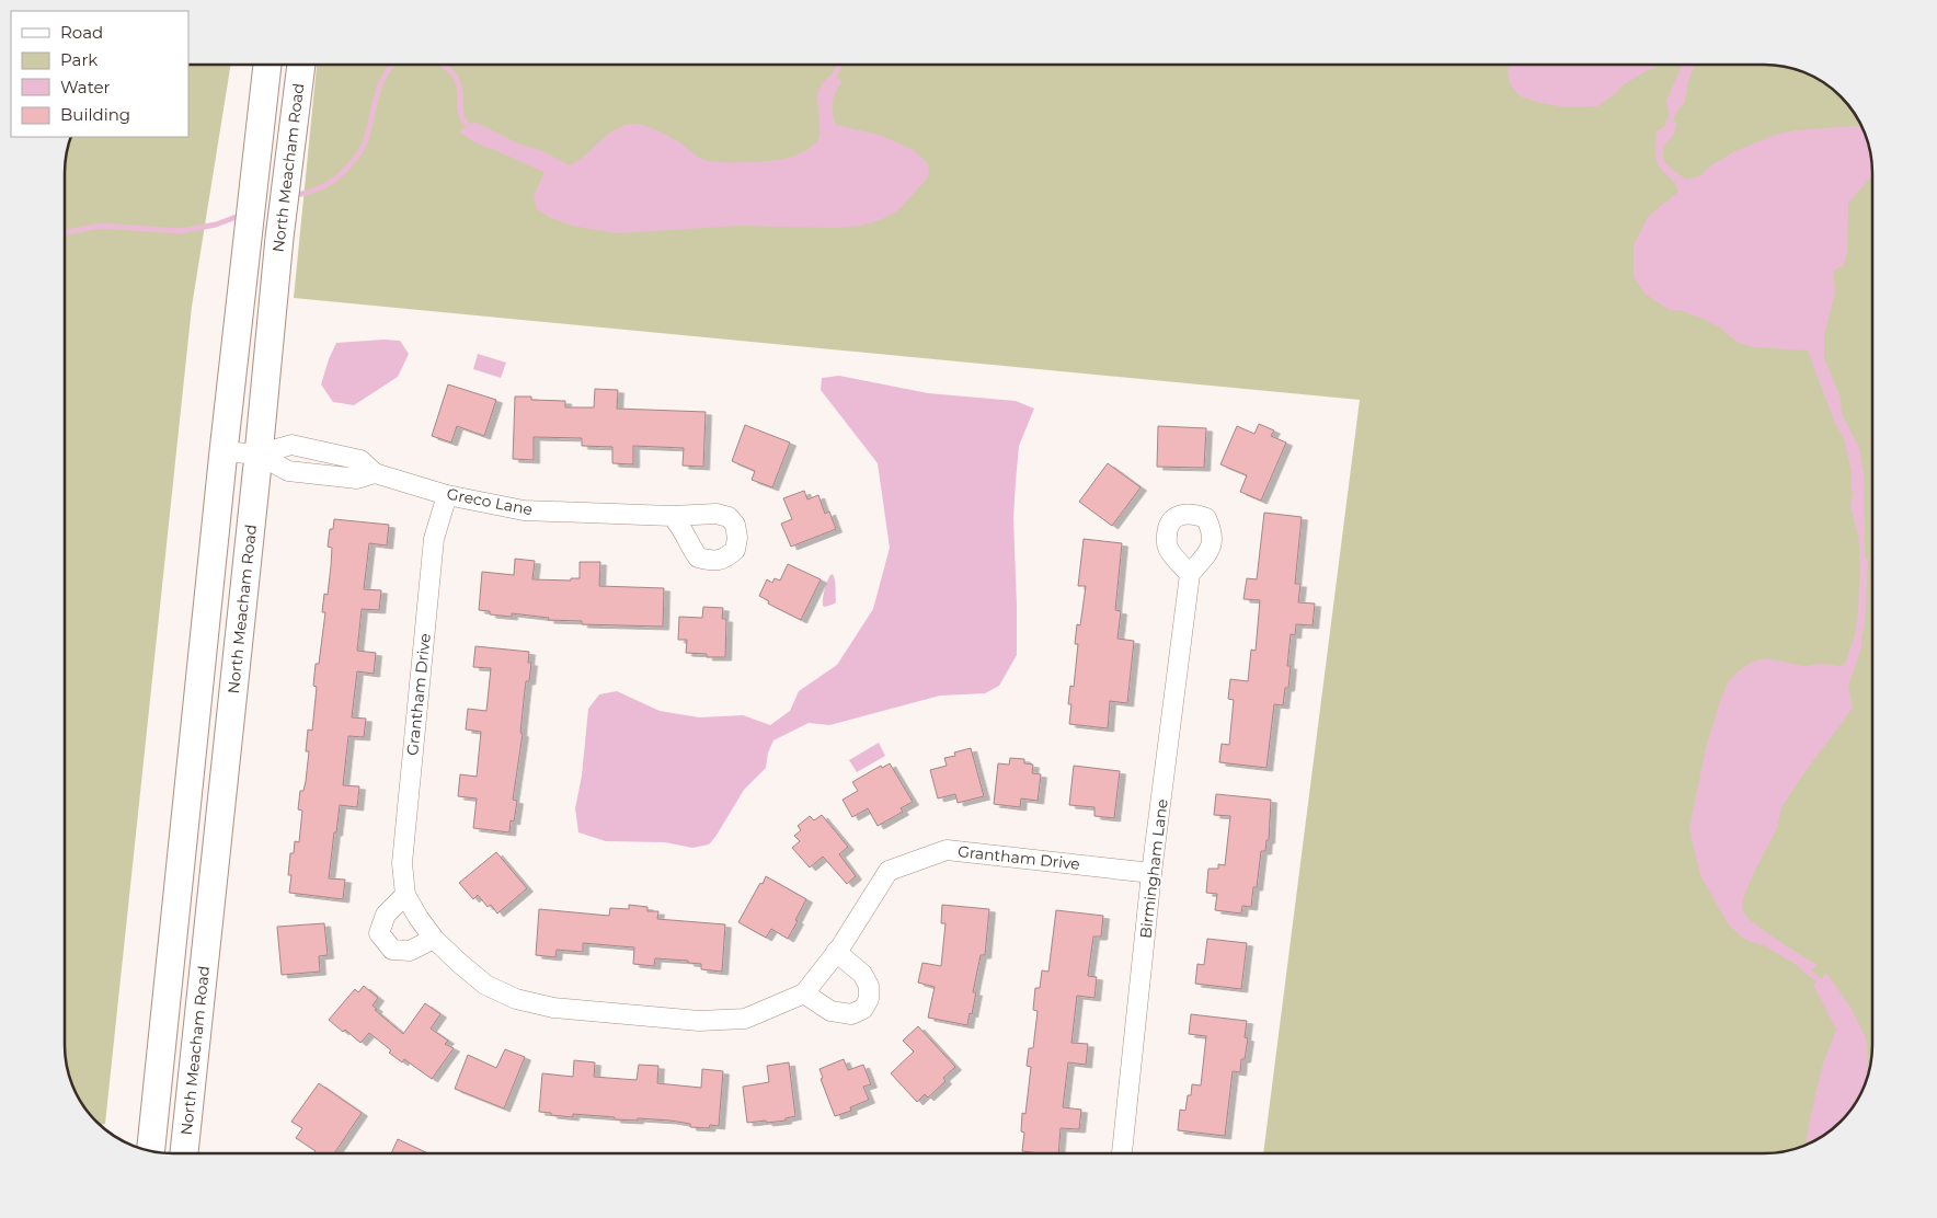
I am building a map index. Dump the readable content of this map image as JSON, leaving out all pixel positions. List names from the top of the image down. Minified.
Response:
{"streets":{"main road":["North Meacham Road"],"street":["Greco Lane","Grantham Drive","Birmingham Lane"]},"crossings":[["North Meacham Road","Greco Lane"],["Greco Lane","Grantham Drive"],["Grantham Drive","Birmingham Lane"]],"legend":["Road","Park","Water","Building"]}
